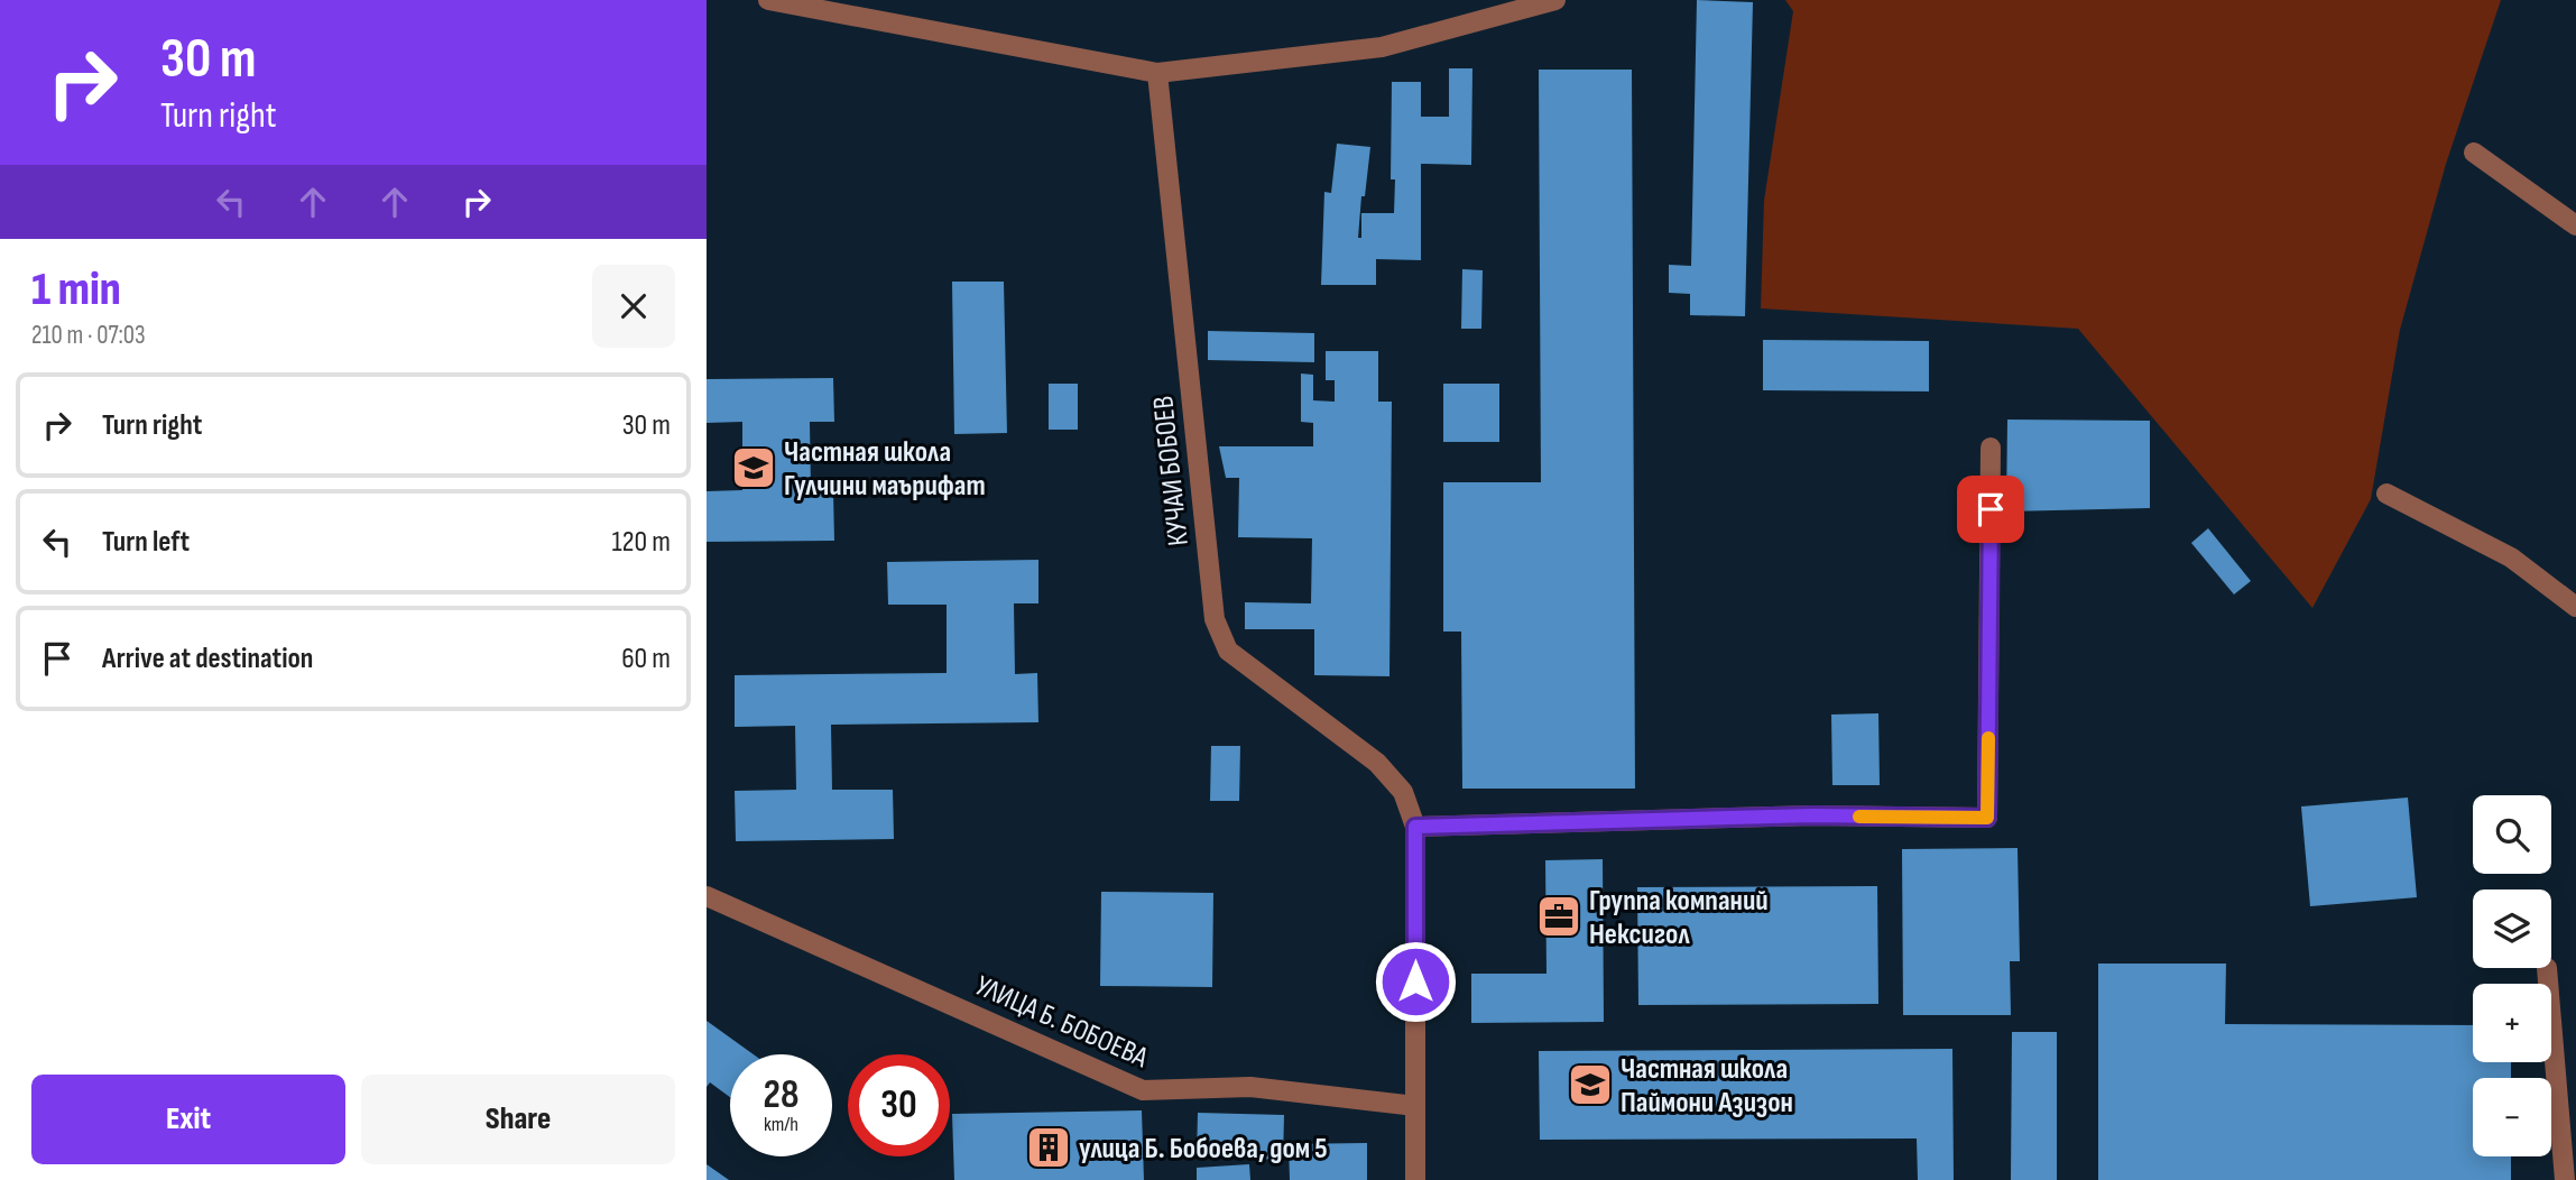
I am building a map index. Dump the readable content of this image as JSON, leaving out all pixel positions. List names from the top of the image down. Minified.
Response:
{"streets":{"street":["КУЧАИ БОБОЕВ","УЛИЦА Б. БОБОЕВА"]},"crossings":[["КУЧАИ БОБОЕВ","УЛИЦА Б. БОБОЕВА"]],"places":{"school or university":["Частная школа Гулчини маърифат","Частная школа Паймони Азизон"],"office":["Группа компаний Нексигол"],"building":["улица Б. Бобоева, дом 5"]},"page":{"turn":["30 m","Turn right"],"heading":["1 min","210 m · 07:03"],"list":[{"name":"Turn right","value":"30 m"},{"name":"Turn left","value":"120 m"},{"name":"Arrive at destination","value":"60 m"}],"map_buttons":["+","−"],"speed":"28 km/h","limit":"30","buttons":["Exit","Share"]}}
